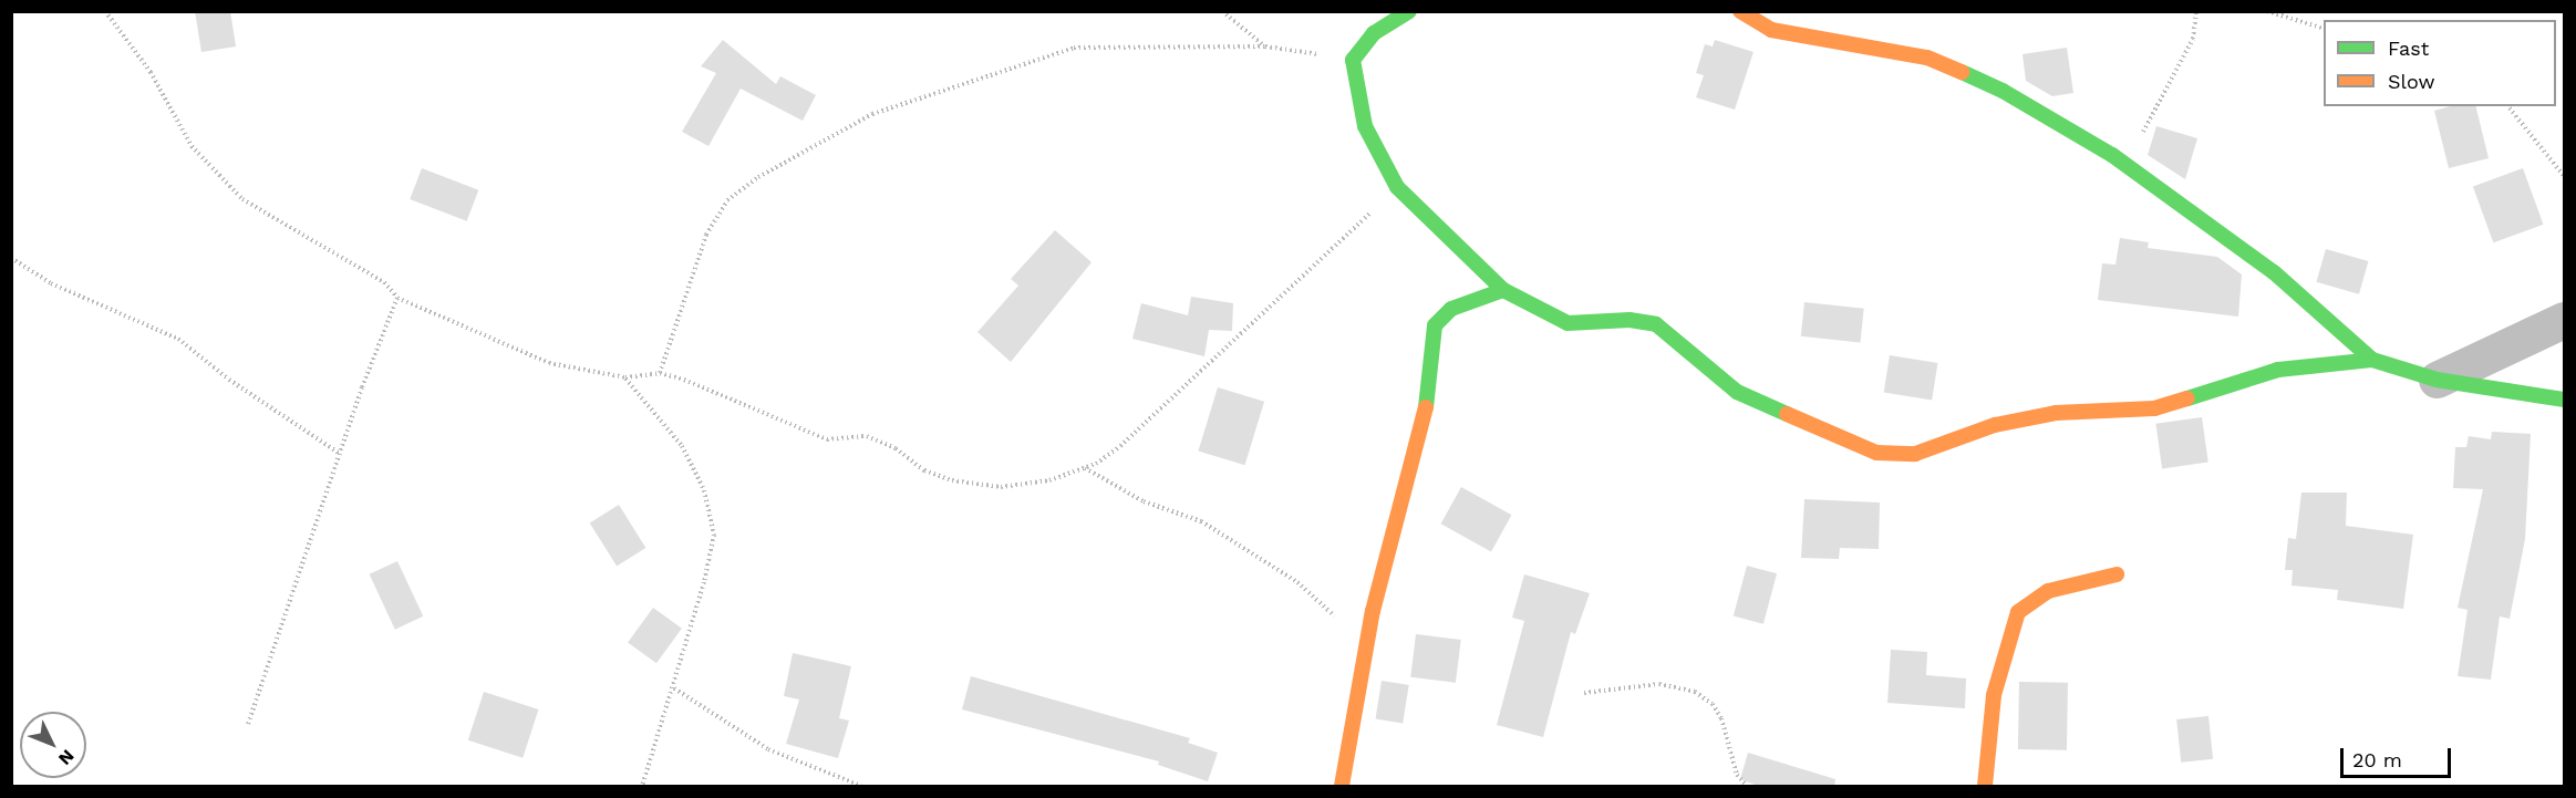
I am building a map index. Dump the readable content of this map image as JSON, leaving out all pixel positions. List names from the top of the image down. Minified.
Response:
{"legend":["Fast","Slow"],"scale_bar":"20 m","north":"bottom right"}
